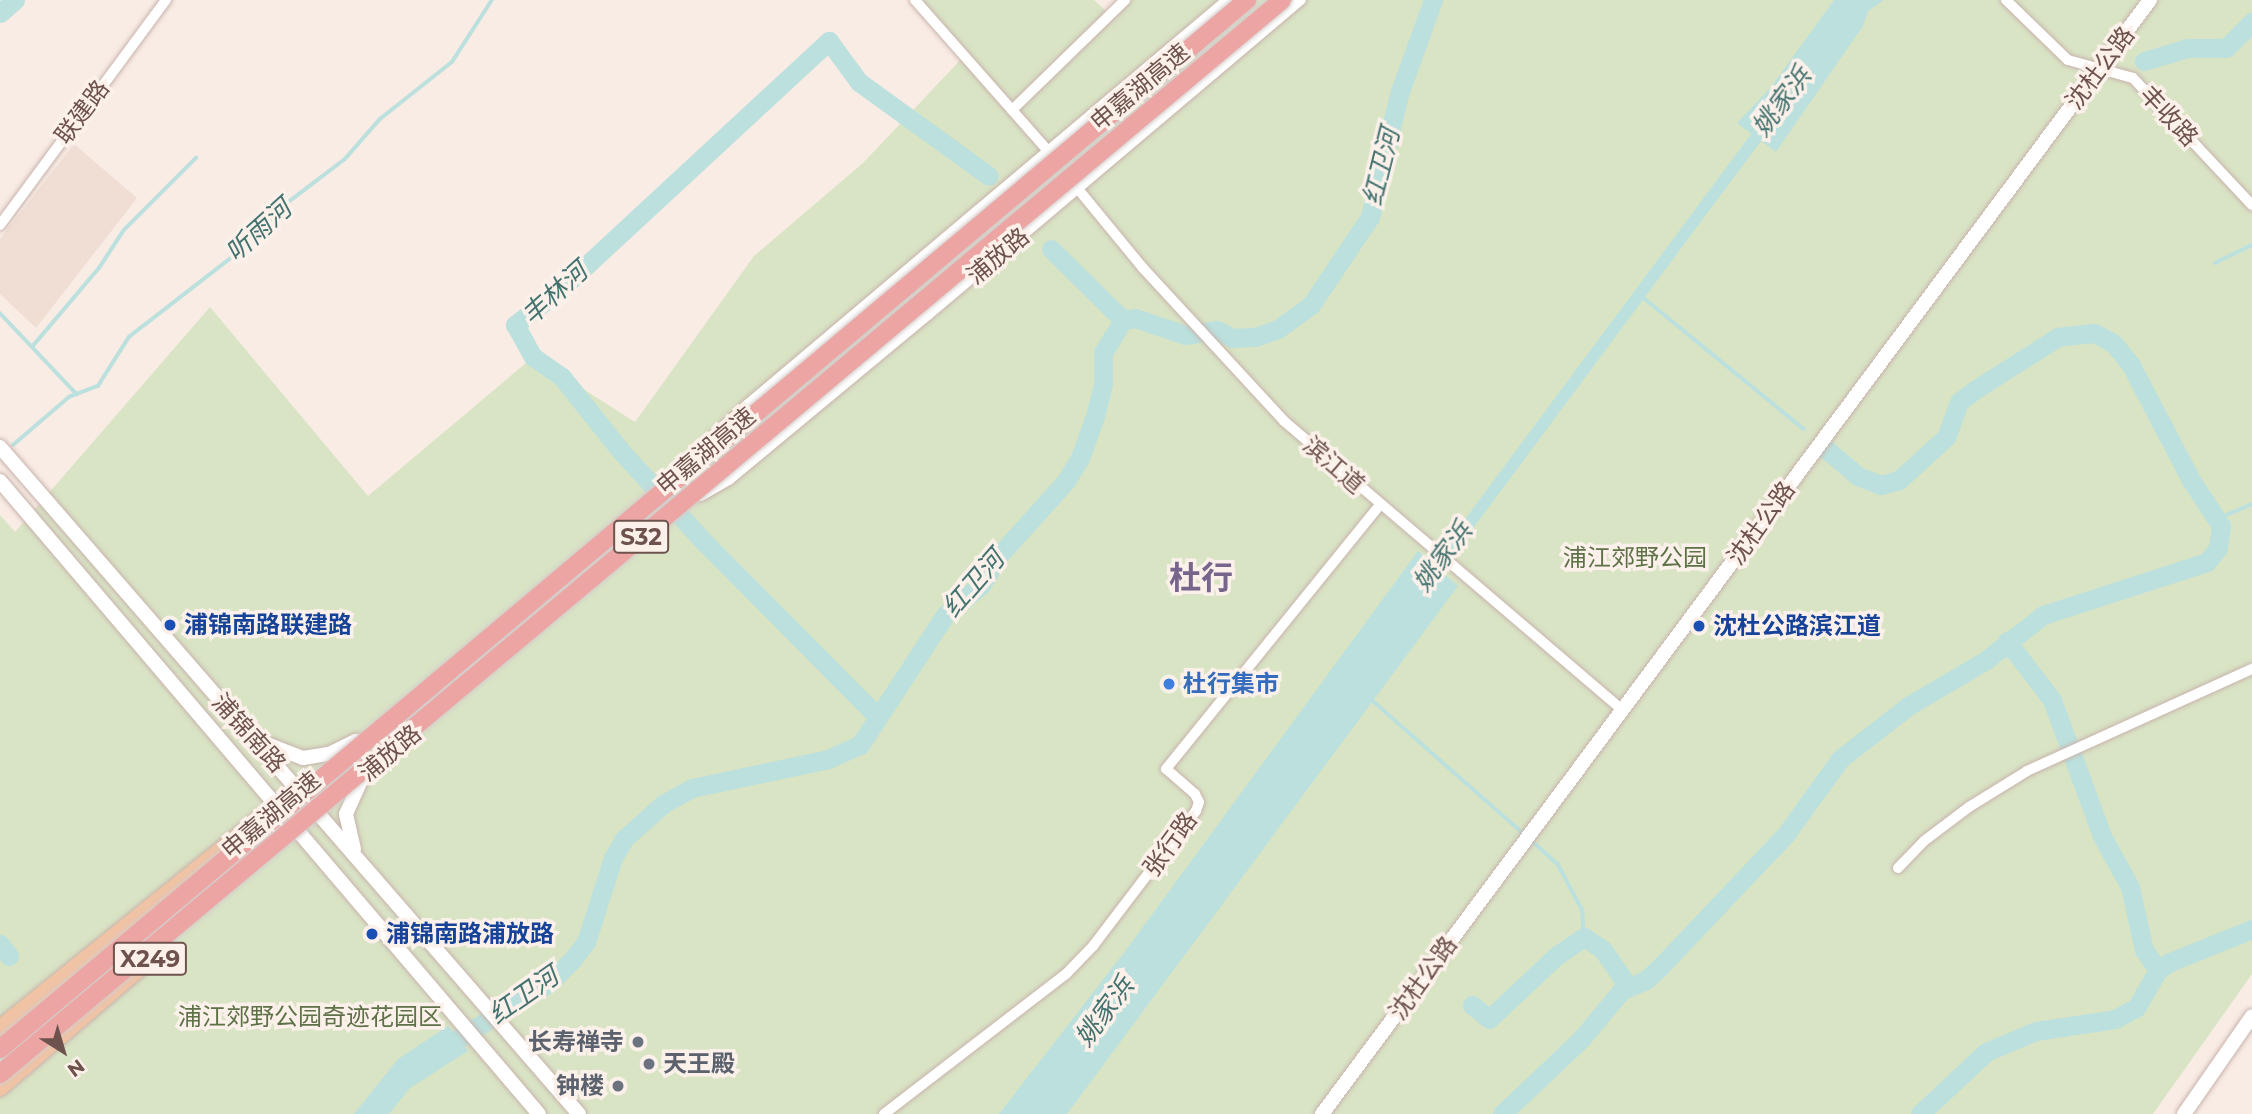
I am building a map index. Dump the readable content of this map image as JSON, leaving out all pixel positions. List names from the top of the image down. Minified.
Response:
{"streets":{"highway":["申嘉湖高速","S32"],"main road":["沈杜公路","浦放路","浦锦南路","X249"],"street":["联建路","丰收路","滨江道","张行路"]},"crossings":[["沈杜公路","丰收路"],["沈杜公路","滨江道"],["申嘉湖高速","浦放路"],["浦放路","滨江道"],["浦放路","浦锦南路"],["滨江道","张行路"]],"districts":["杜行"],"water":["姚家浜","红卫河","听雨河","丰林河"],"parks":["浦江郊野公园","浦江郊野公园奇迹花园区"],"places":["浦锦南路联建路","沈杜公路滨江道","杜行集市","浦锦南路浦放路","长寿禅寺","天王殿","钟楼"],"north":"bottom right"}
